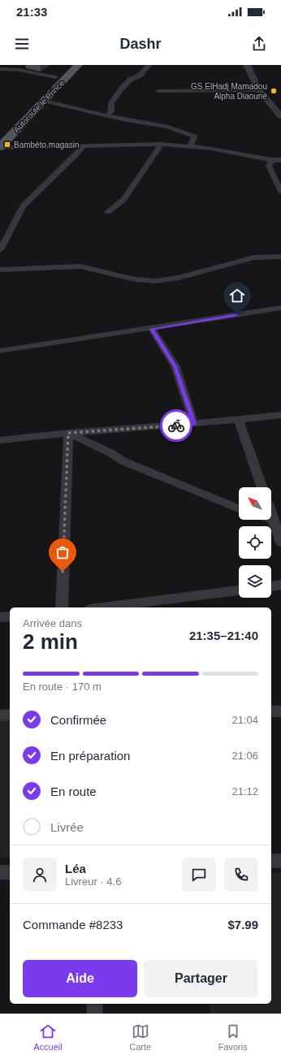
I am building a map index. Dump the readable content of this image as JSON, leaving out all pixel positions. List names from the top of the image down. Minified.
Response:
{"streets":{"main road":["Autoroute le Prince"]},"places":{"other":["GS ElHadj Mamadou Alpha Diaouné"],"transit":["Bambéto magasin"]},"north":"top left","page":{"status":"21:33","header":"Dashr","heading":["2 min","Arrivée dans","21:35–21:40"],"panel":["Léa","Livreur · 4.6","Commande #8233","$7.99"],"bar":"En route · 170 m","list":[["Confirmée","21:04"],["En préparation","21:06"],["En route","21:12"],"Livrée"],"buttons":["Aide","Partager"],"tabs":["Accueil","Carte","Favoris"]}}
